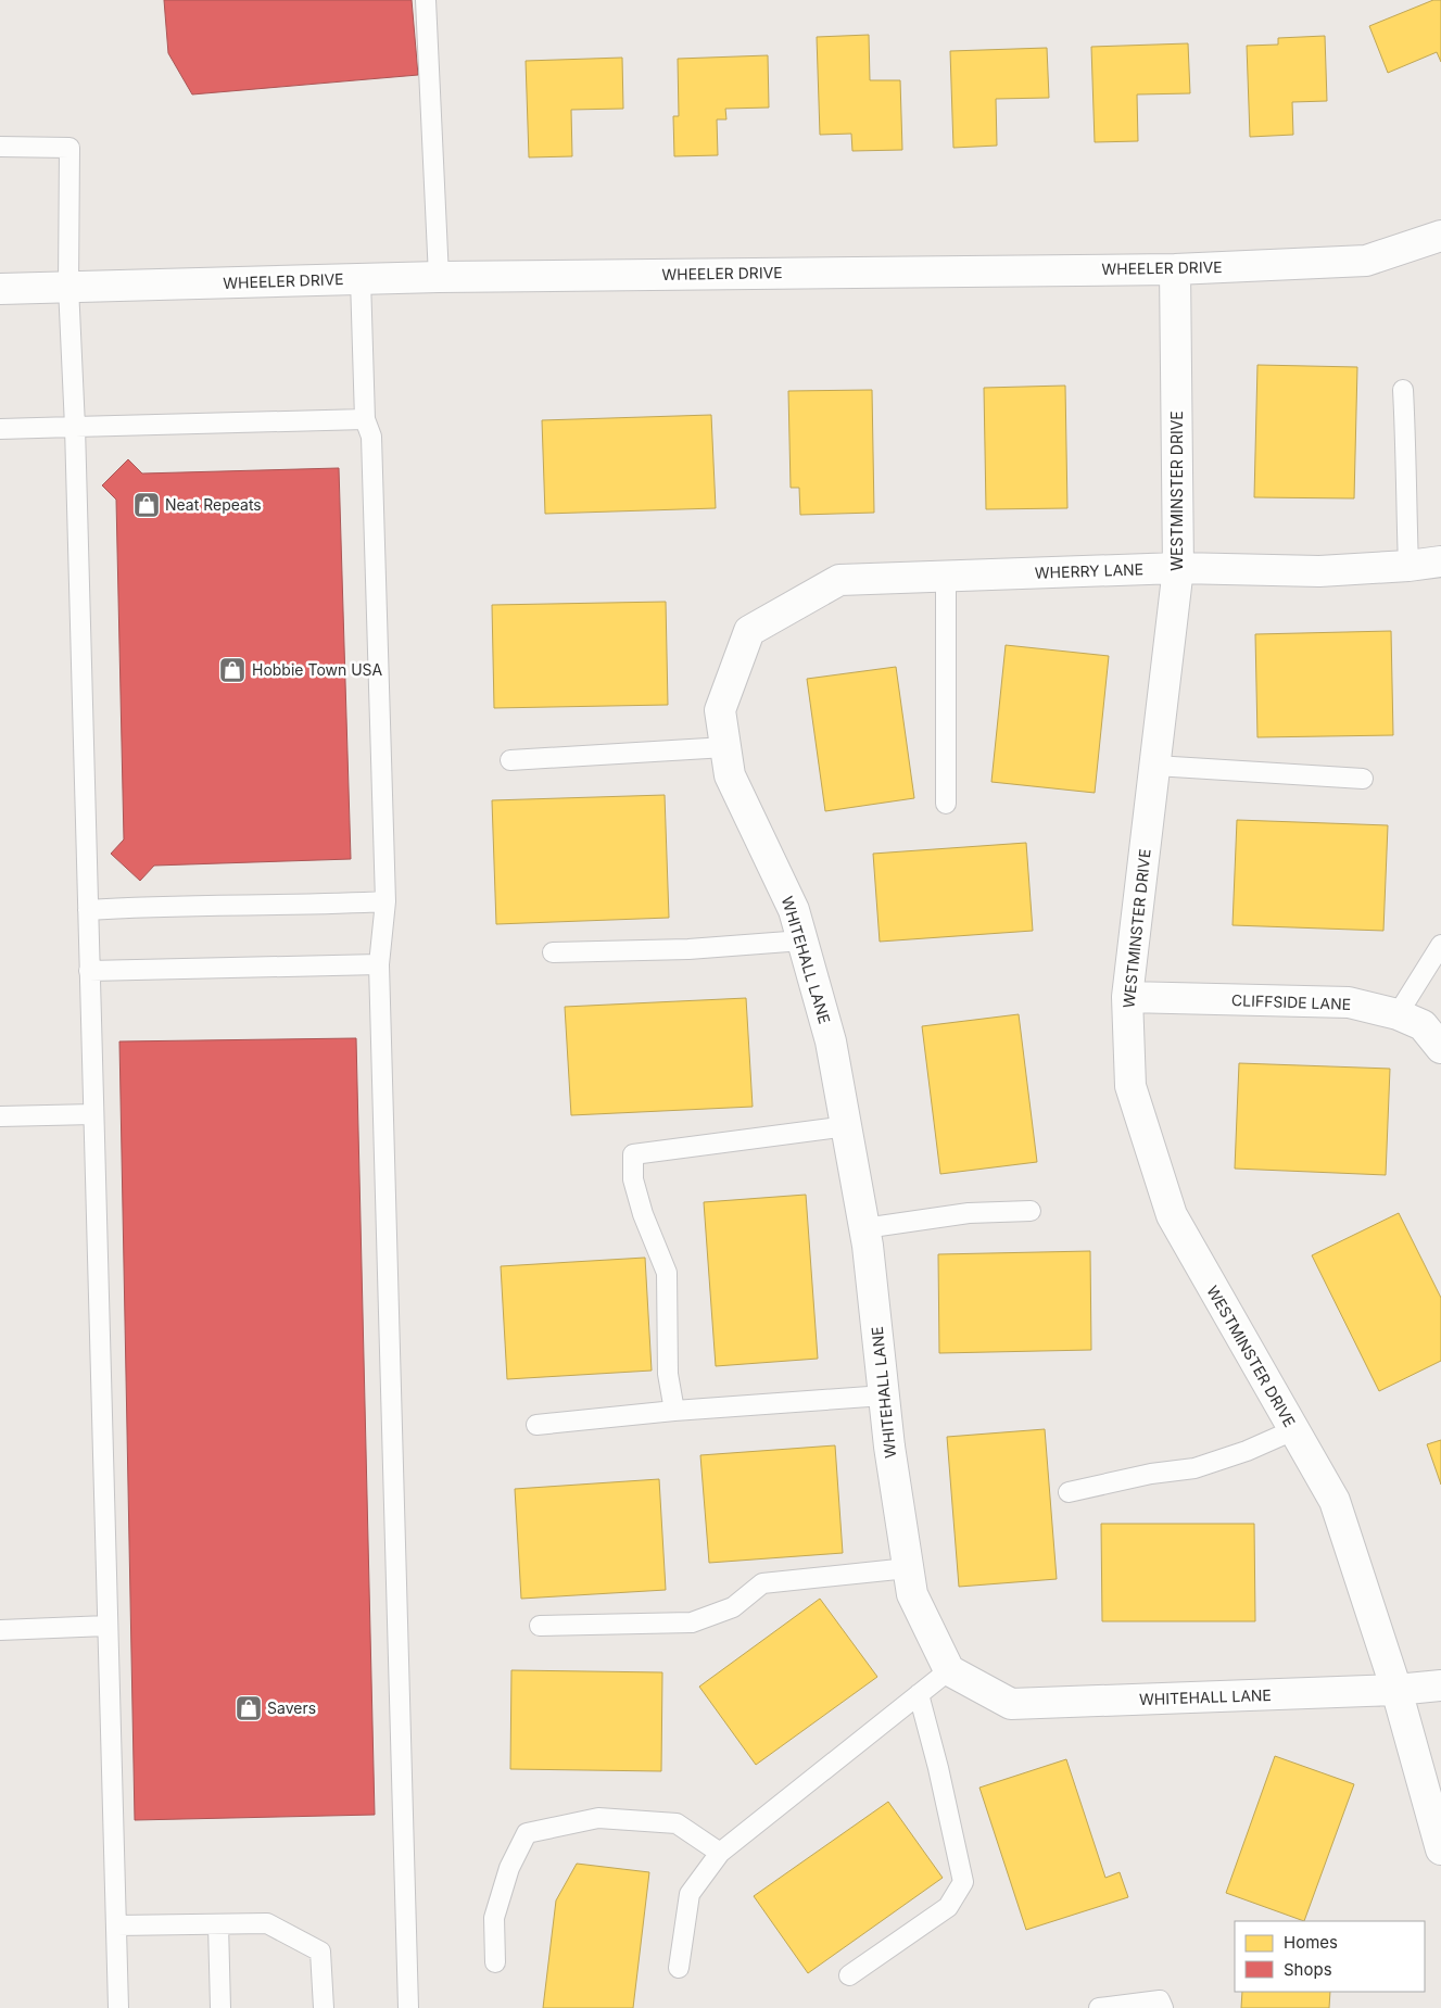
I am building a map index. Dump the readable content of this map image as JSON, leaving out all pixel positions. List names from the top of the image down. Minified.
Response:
{"streets":{"street":["WHEELER DRIVE","WESTMINSTER DRIVE","WHERRY LANE","WHITEHALL LANE","CLIFFSIDE LANE"]},"crossings":[["WHEELER DRIVE","WESTMINSTER DRIVE"],["WESTMINSTER DRIVE","WHERRY LANE"],["WESTMINSTER DRIVE","WHITEHALL LANE"],["WESTMINSTER DRIVE","CLIFFSIDE LANE"],["WHERRY LANE","WHITEHALL LANE"]],"places":{"shop":["Neat Repeats","Hobbie Town USA","Savers"]},"legend":["Homes","Shops"]}
